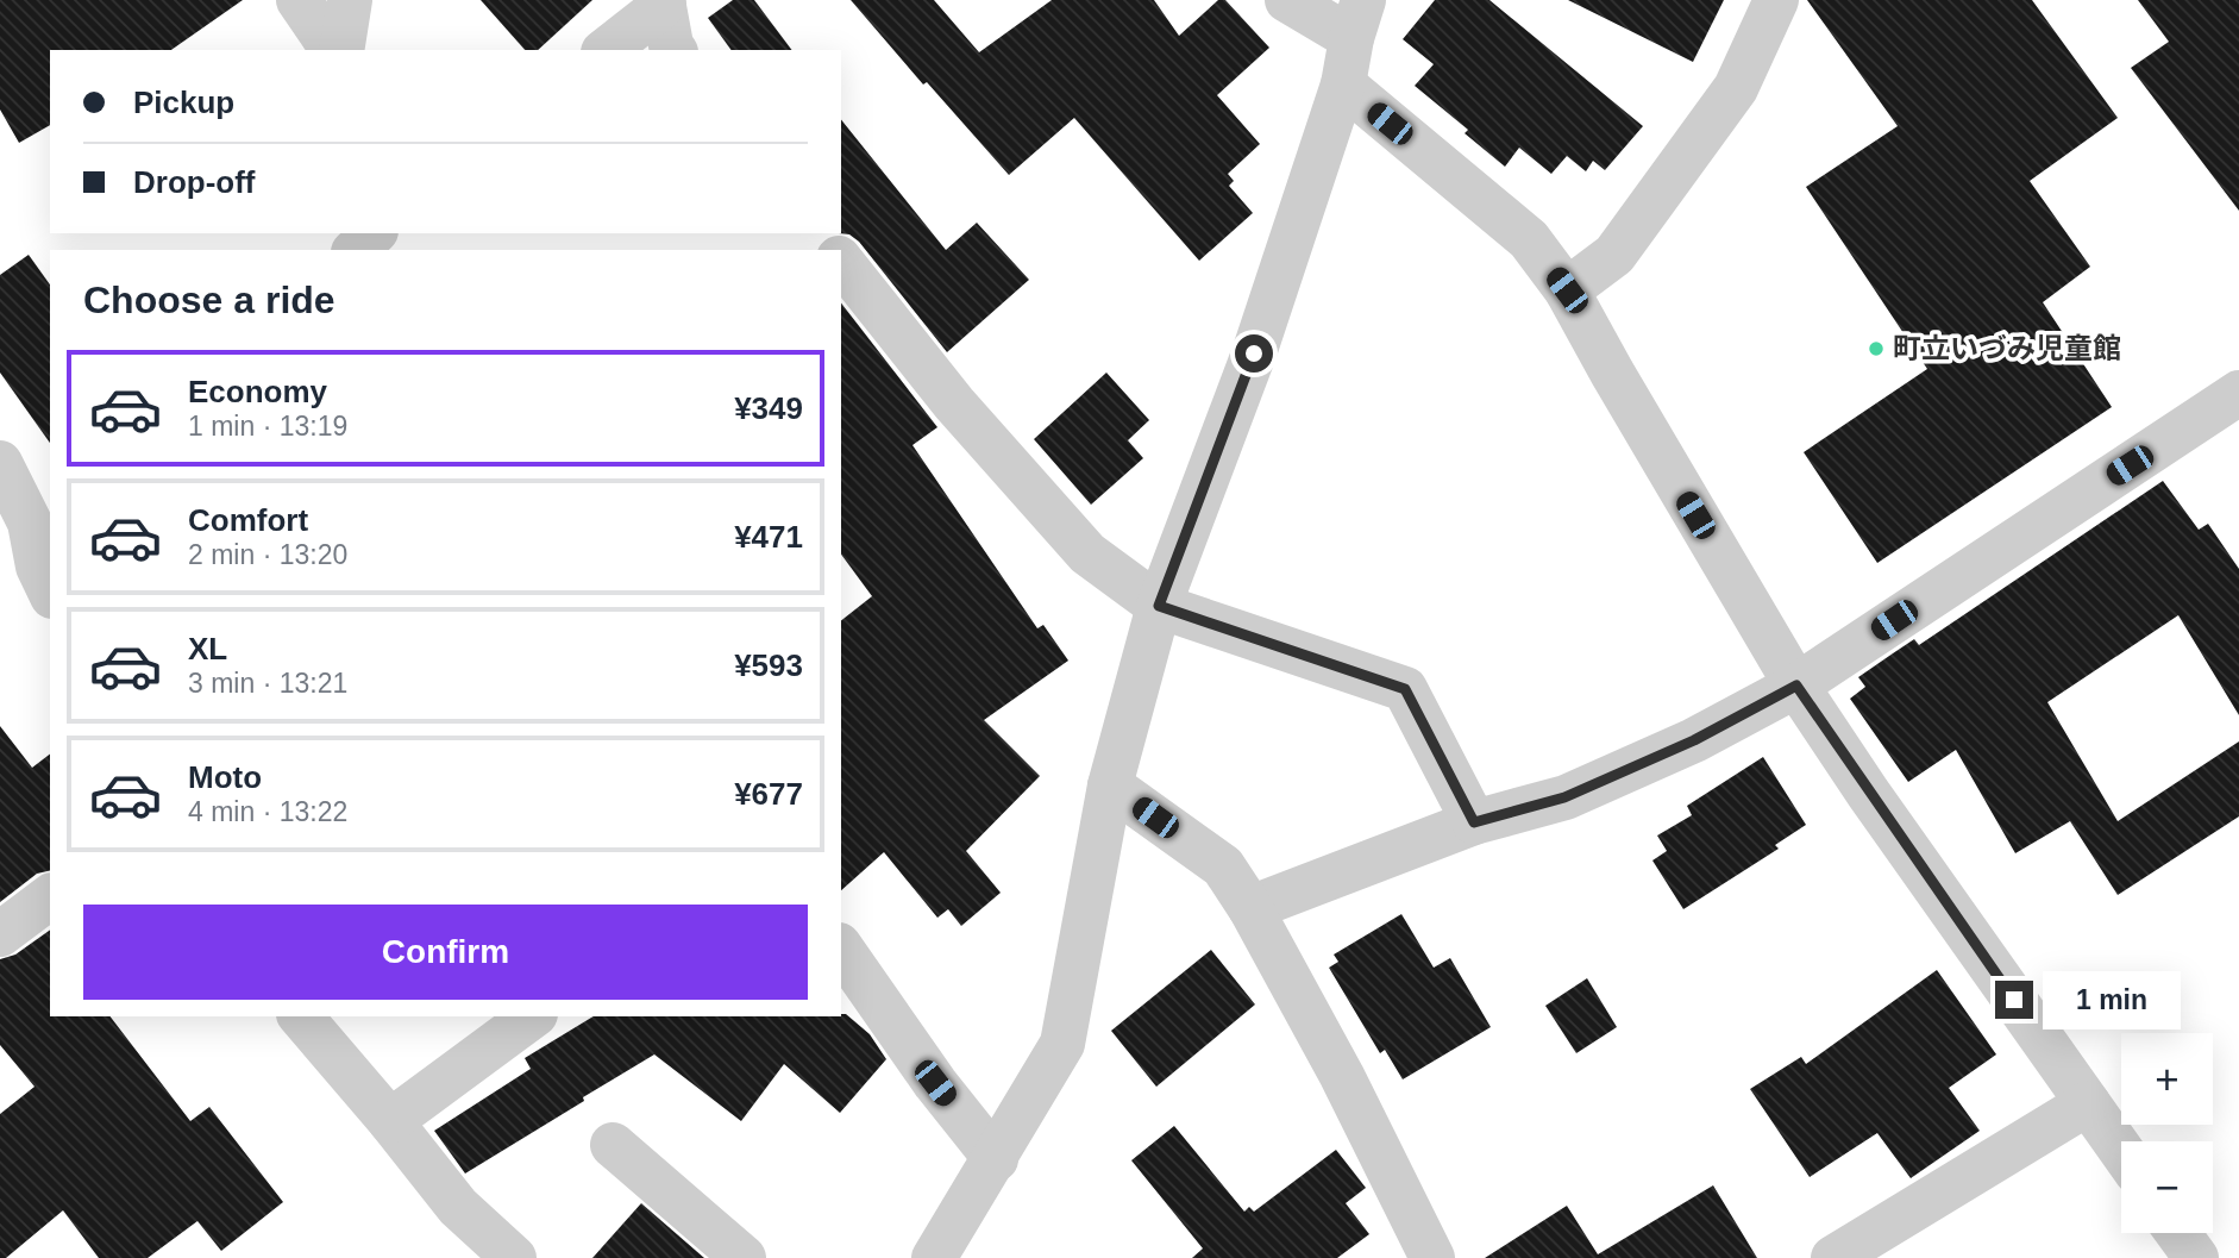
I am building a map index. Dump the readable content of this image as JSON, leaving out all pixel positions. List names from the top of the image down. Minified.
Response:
{"places":["町立いづみ児童館"],"page":{"banner":["Pickup","Drop-off"],"heading":"Choose a ride","list":[{"name":"Economy","note":"1 min · 13:19","value":"¥349"},{"name":"Comfort","note":"2 min · 13:20","value":"¥471"},{"name":"XL","note":"3 min · 13:21","value":"¥593"},{"name":"Moto","note":"4 min · 13:22","value":"¥677"}],"buttons":"Confirm","bubble":"1 min","map_buttons":["+","−"]}}
